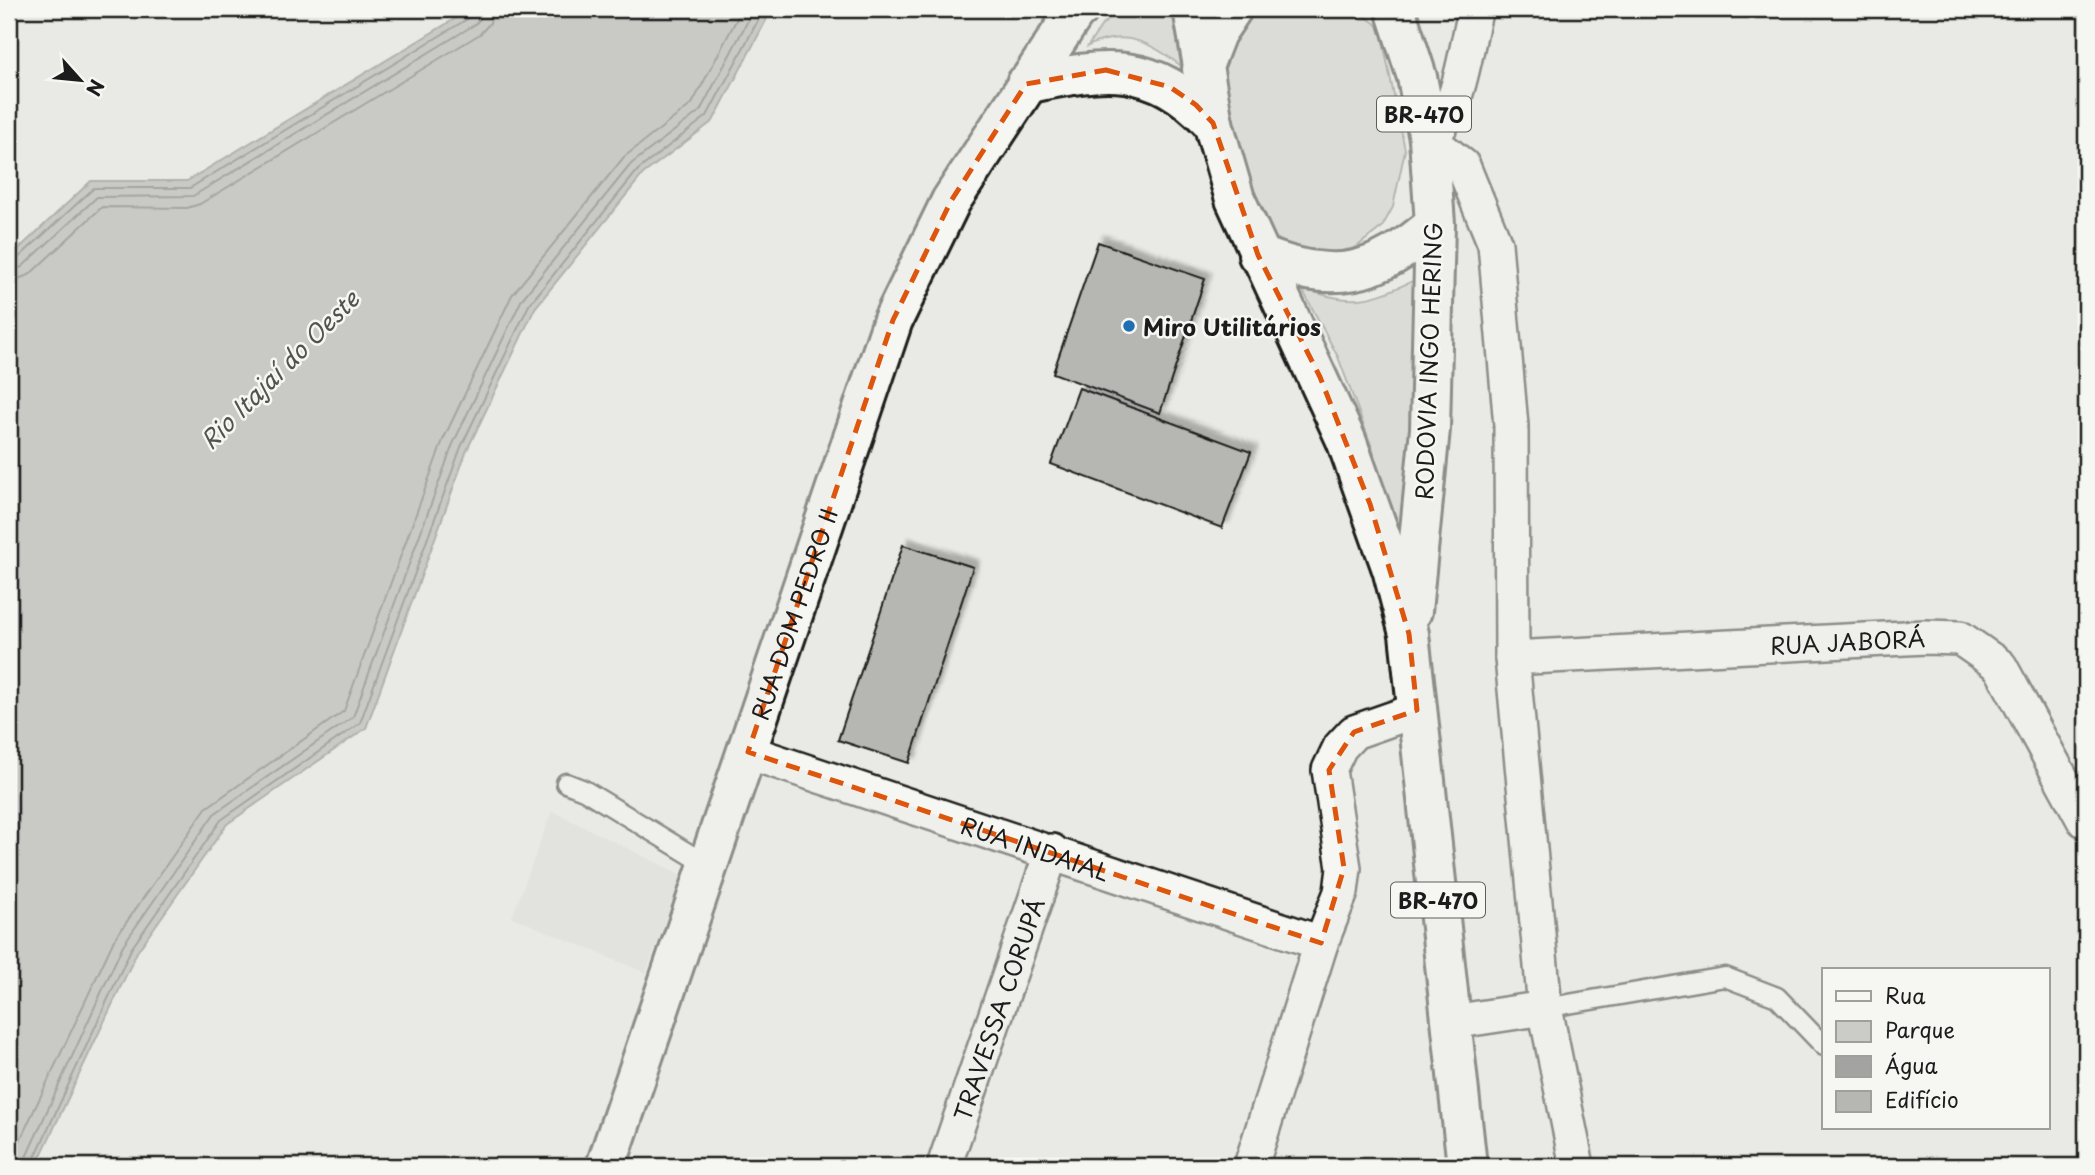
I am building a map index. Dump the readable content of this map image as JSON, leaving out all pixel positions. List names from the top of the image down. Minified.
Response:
{"streets":{"main road":["BR-470","RODOVIA INGO HERING","RUA DOM PEDRO II"],"street":["RUA JABORÁ","RUA INDAIAL","TRAVESSA CORUPÁ"]},"crossings":[["RUA DOM PEDRO II","RUA INDAIAL"],["RUA INDAIAL","TRAVESSA CORUPÁ"]],"water":["Rio Itajaí do Oeste"],"places":["Miro Utilitários"],"legend":["Rua","Parque","Água","Edifício"],"north":"bottom right"}
